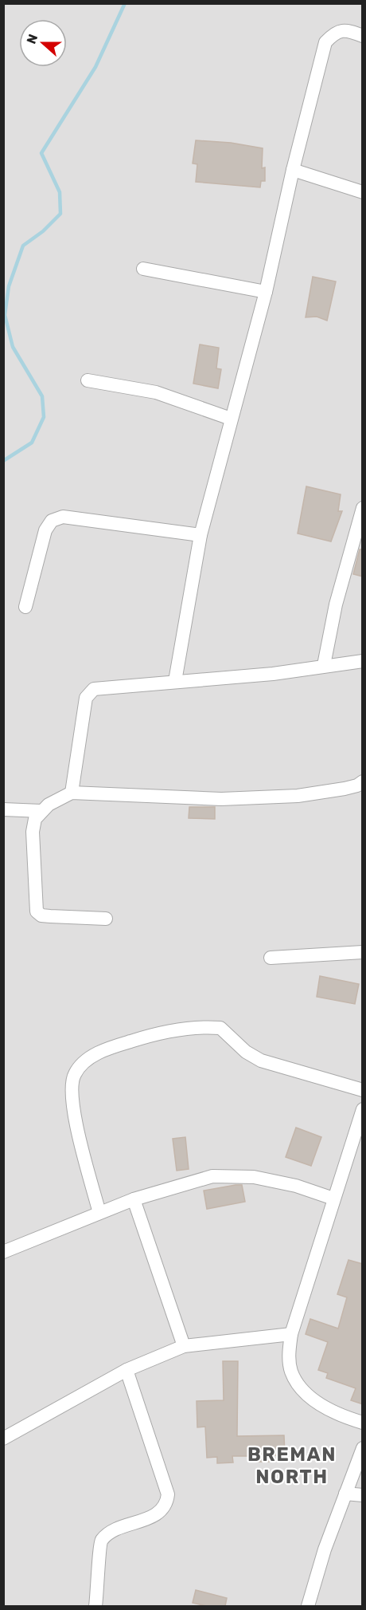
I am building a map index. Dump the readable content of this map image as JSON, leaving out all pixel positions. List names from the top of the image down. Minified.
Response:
{"districts":["BREMAN NORTH"],"north":"left"}
